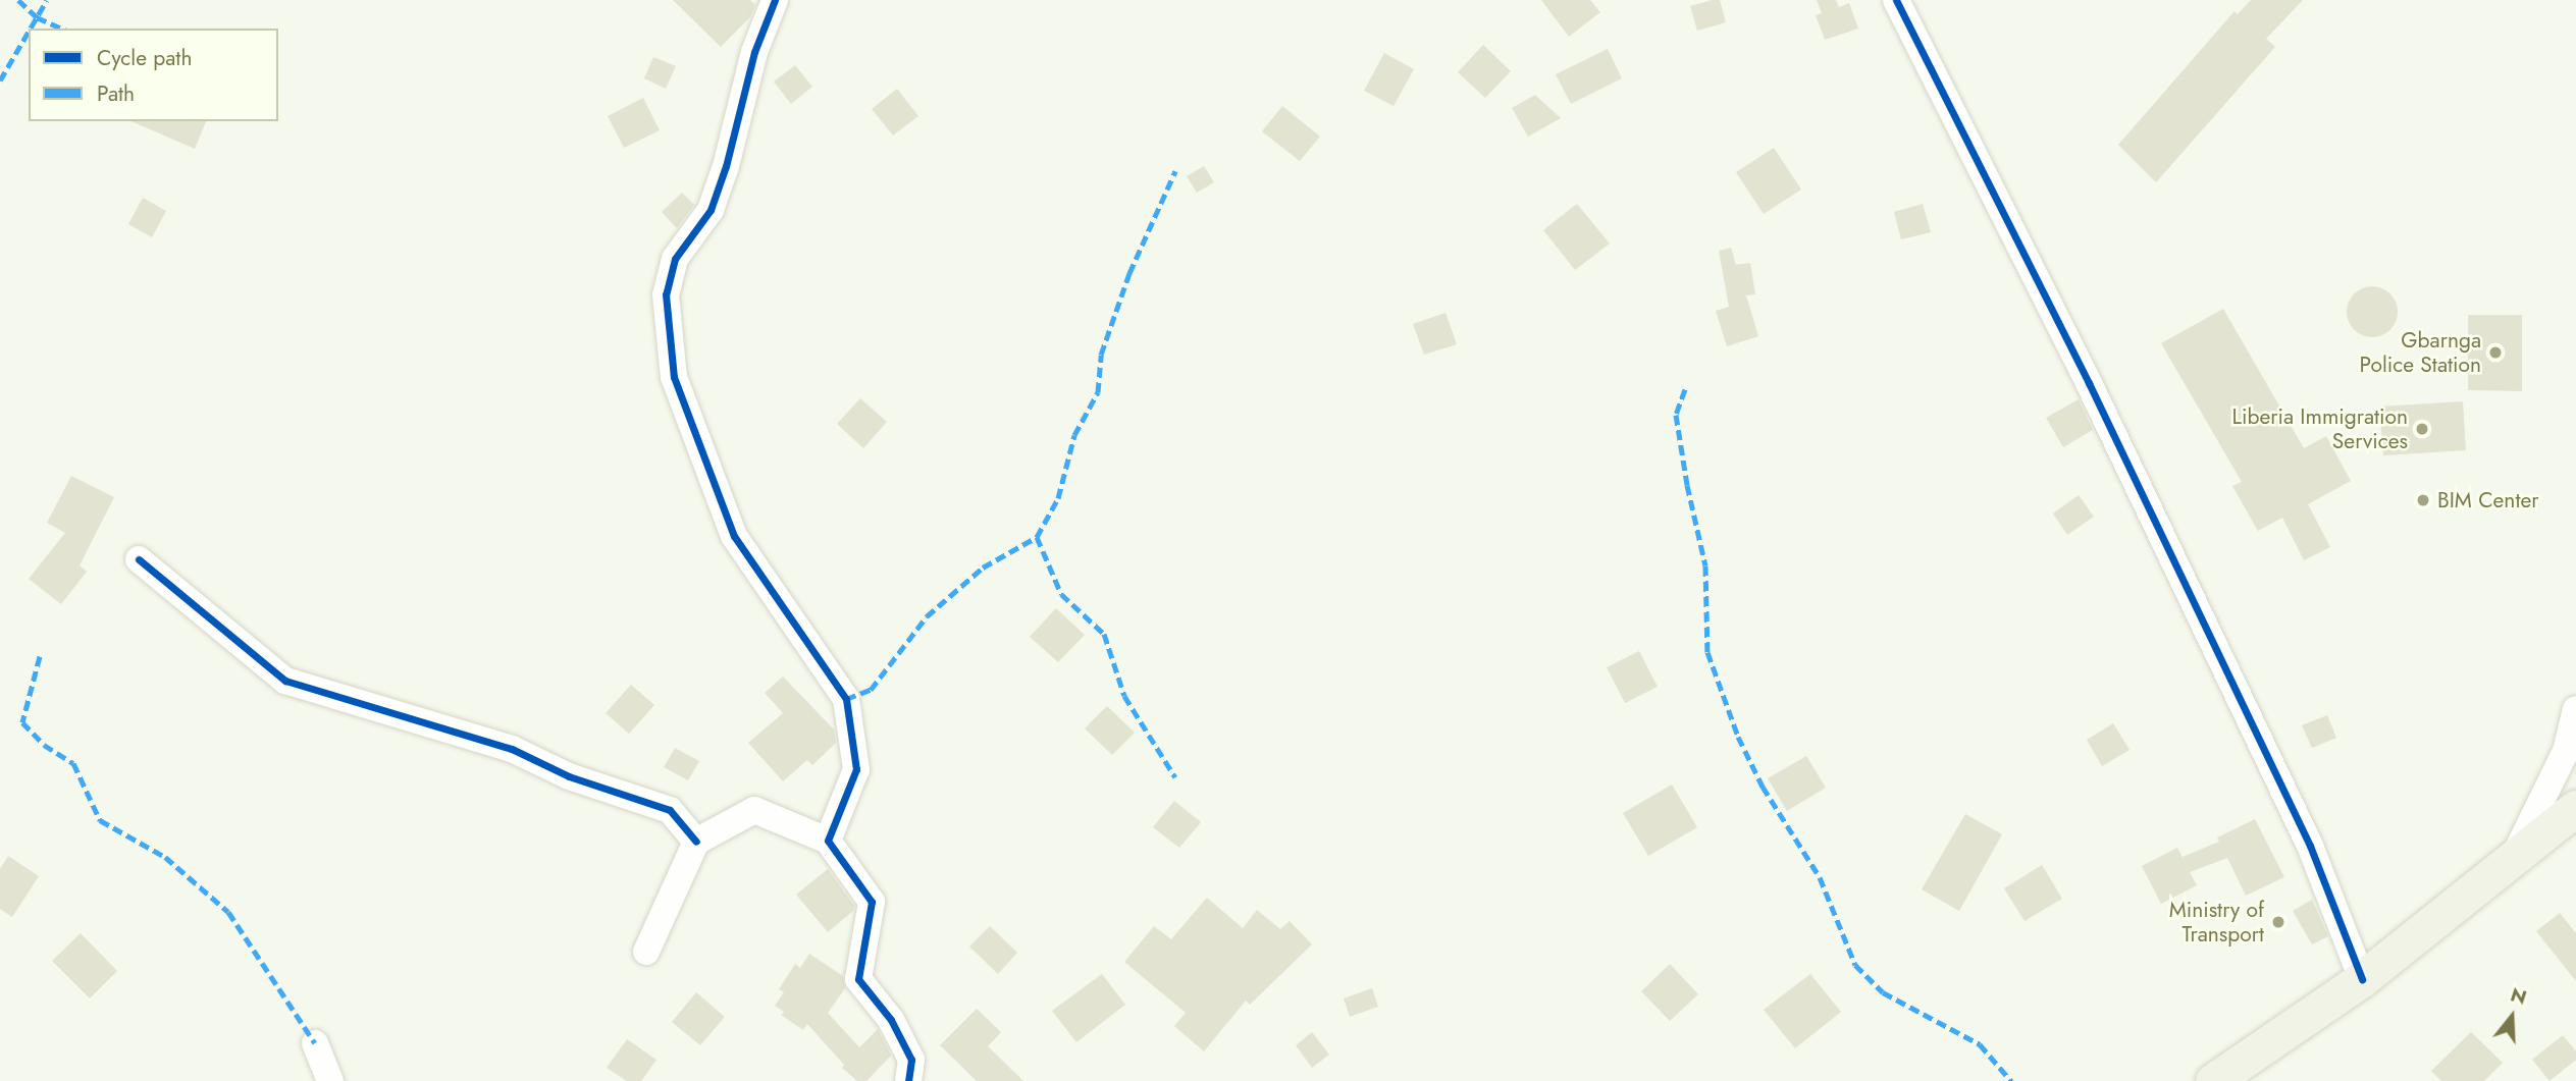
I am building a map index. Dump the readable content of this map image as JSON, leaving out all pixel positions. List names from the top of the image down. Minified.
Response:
{"places":["Gbarnga Police Station","Liberia Immigration Services","BIM Center","Ministry of Transport"],"legend":["Cycle path","Path"],"north":"top"}
